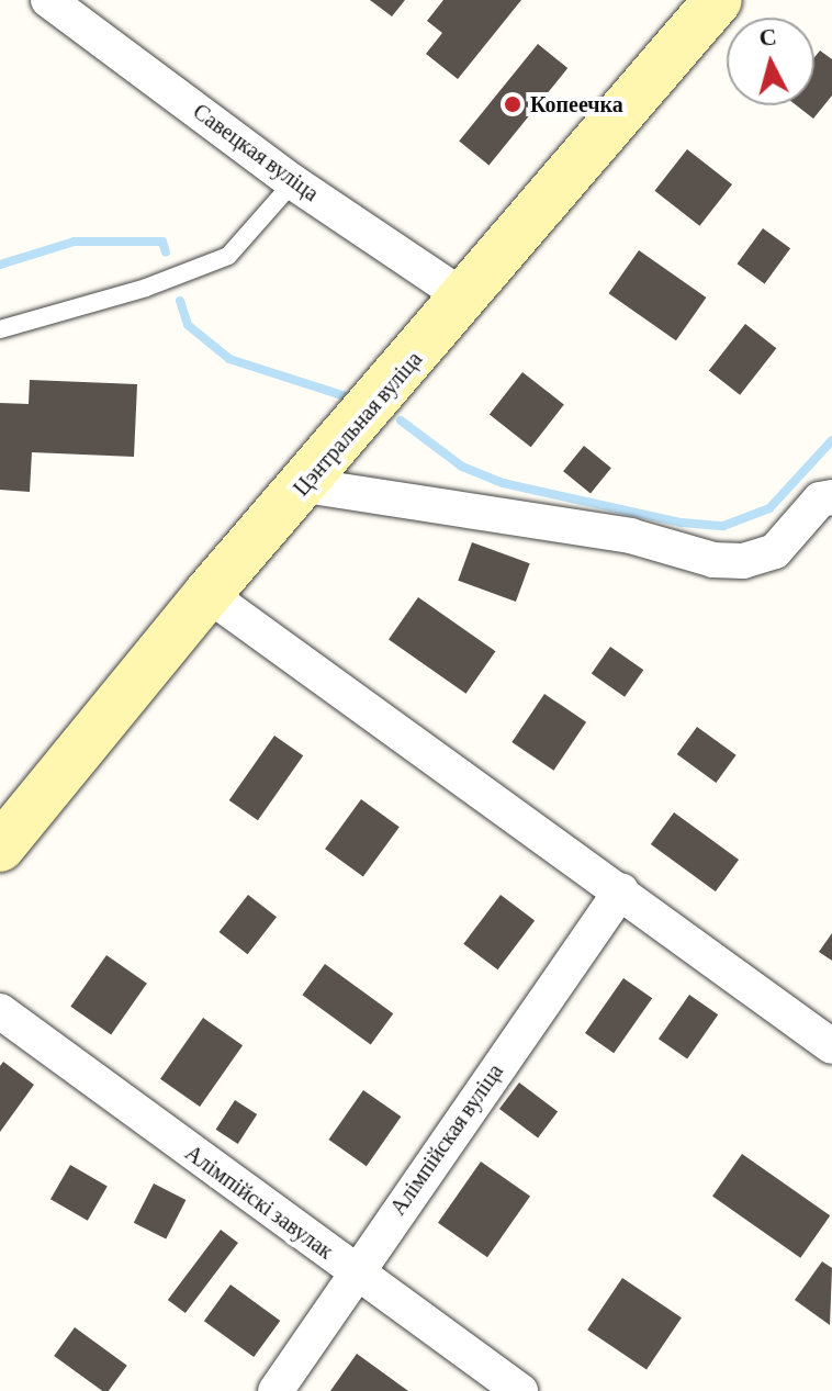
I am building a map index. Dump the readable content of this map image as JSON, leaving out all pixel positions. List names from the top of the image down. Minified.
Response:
{"streets":{"street":["Савецкая вуліца","Цэнтральная вуліца","Алімпійская вуліца","Алімпійскі завулак"]},"crossings":[["Савецкая вуліца","Цэнтральная вуліца"],["Алімпійская вуліца","Алімпійскі завулак"]],"places":["Копеечка"],"north":"top"}
